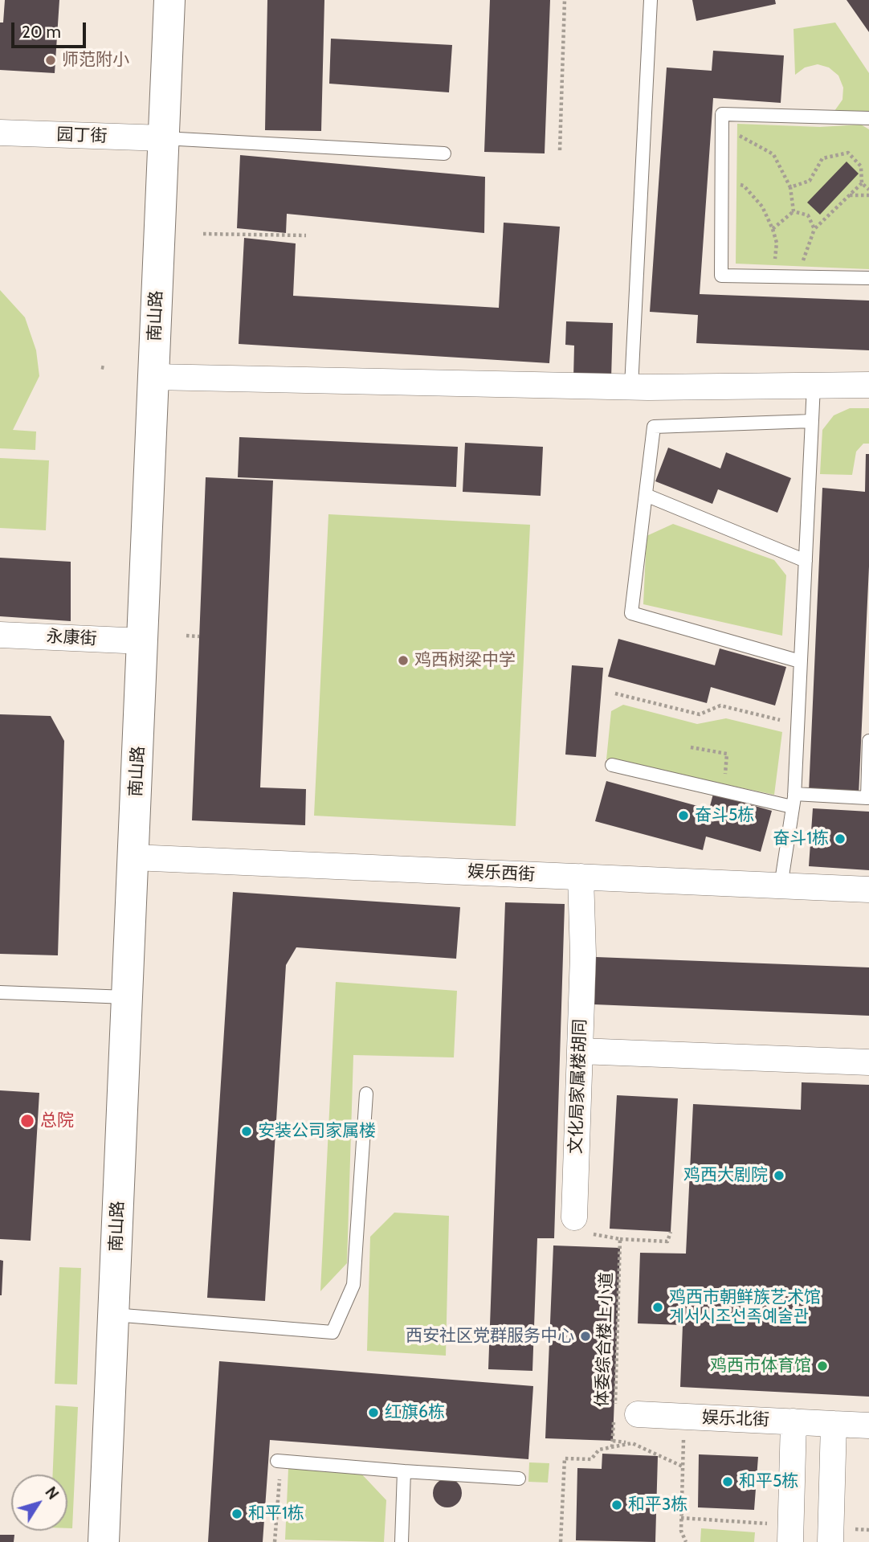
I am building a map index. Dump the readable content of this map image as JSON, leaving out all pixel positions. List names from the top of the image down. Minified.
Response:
{"streets":{"street":["园丁街","南山路","永康街","娱乐西街","文化局家属楼胡同","娱乐北街"],"path":["体委综合楼上小道"]},"crossings":[["园丁街","南山路"],["南山路","永康街"],["南山路","娱乐西街"],["娱乐西街","文化局家属楼胡同"],["体委综合楼上小道","娱乐北街"]],"places":["师范附小","鸡西树梁中学","奋斗5栋","奋斗1栋","总院","安装公司家属楼","鸡西大剧院","鸡西市朝鲜族艺术馆 계서시조선족예술관","西安社区党群服务中心","鸡西市体育馆","红旗6栋","和平5栋","和平3栋","和平1栋"],"scale_bar":"20 m","north":"top right"}
